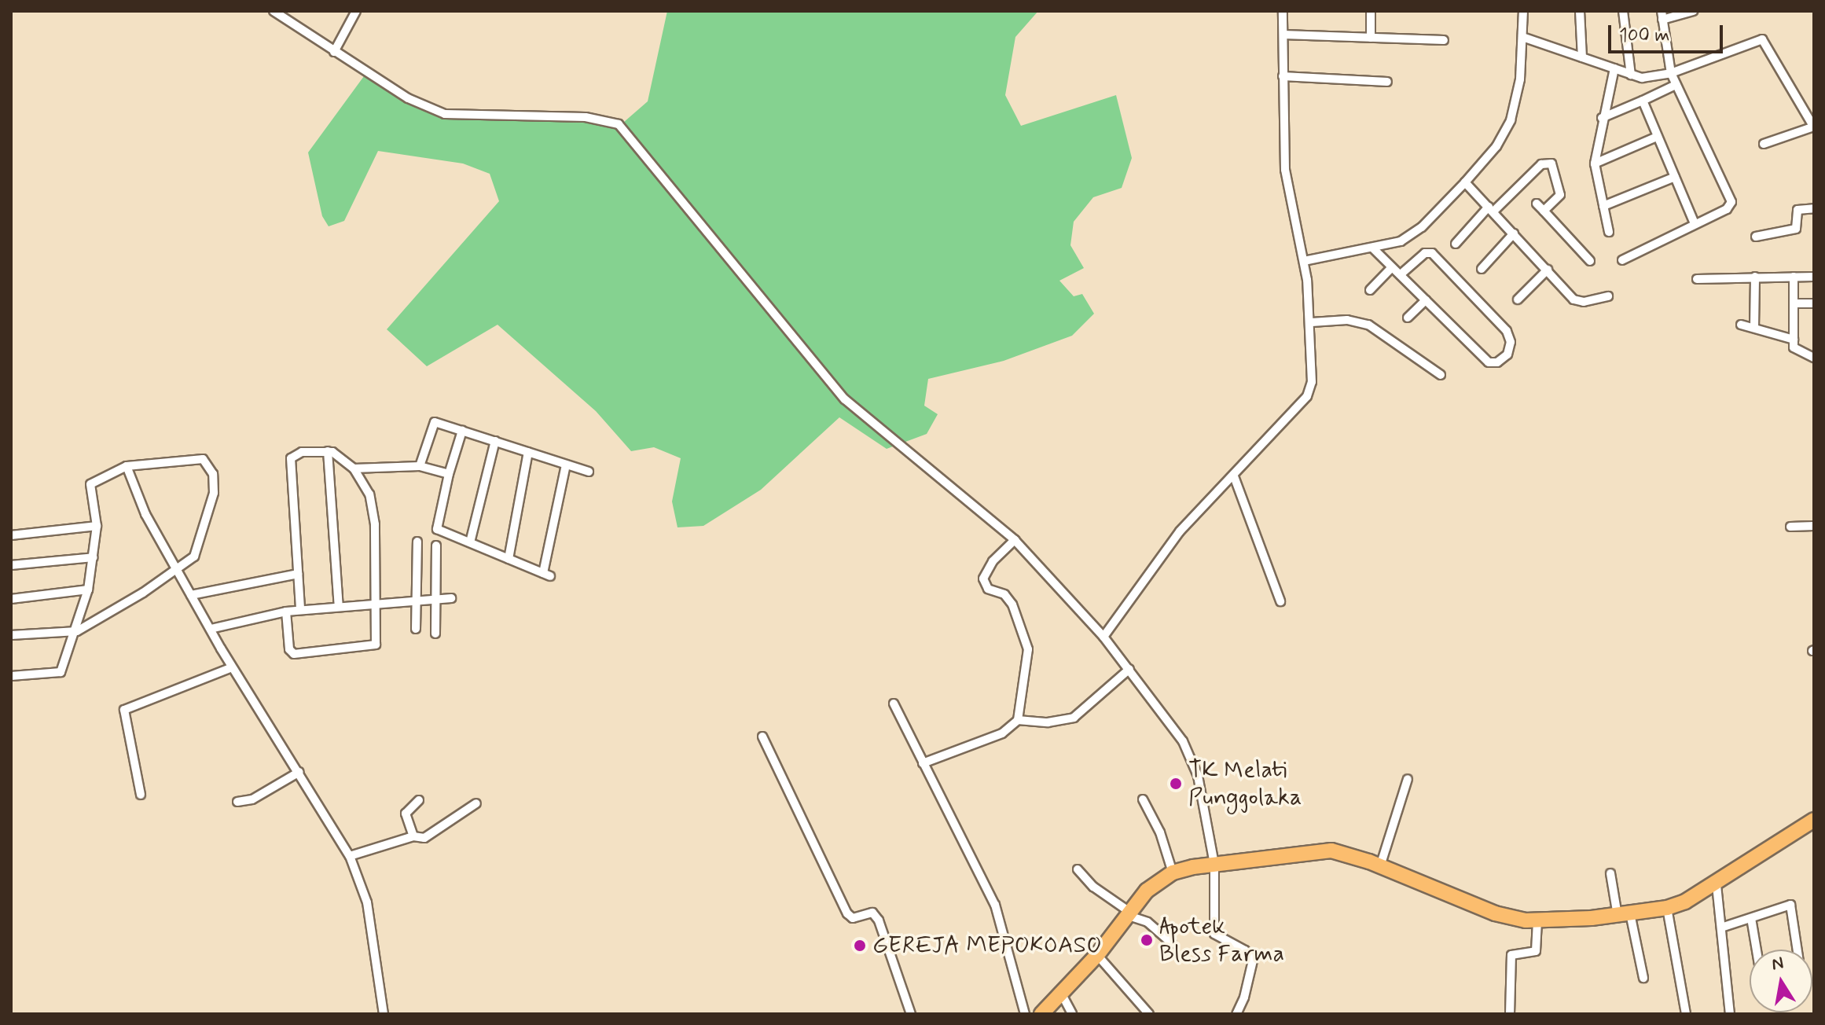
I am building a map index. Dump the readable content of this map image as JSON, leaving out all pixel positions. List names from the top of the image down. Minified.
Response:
{"places":["TK Melati Punggolaka","Apotek Bless Farma","GEREJA MEPOKOASO"],"scale_bar":"100 m","north":"top"}
